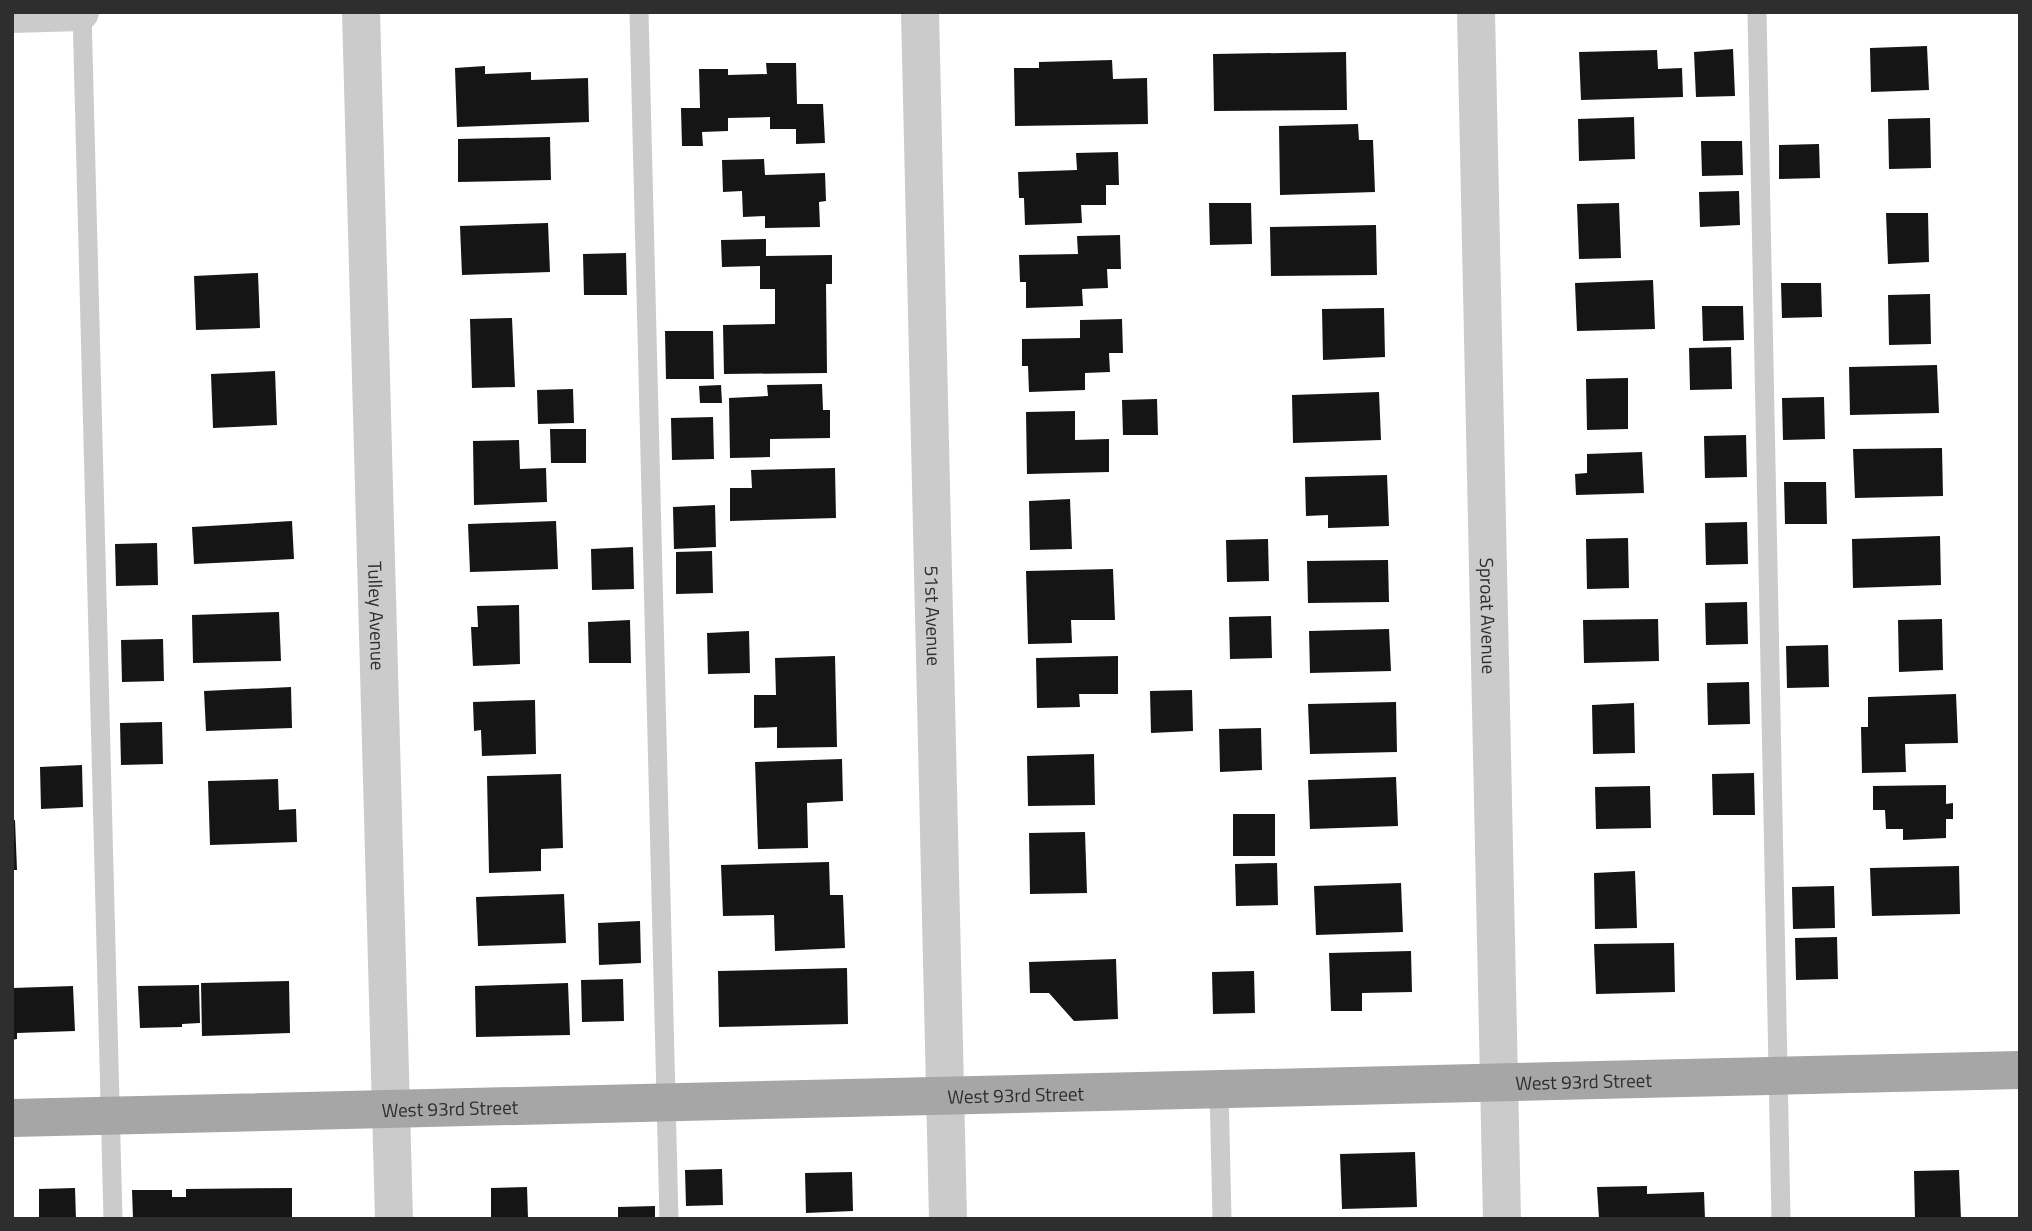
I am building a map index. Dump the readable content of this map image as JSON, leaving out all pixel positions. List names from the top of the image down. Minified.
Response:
{"streets":{"main road":["West 93rd Street"],"street":["Tulley Avenue","51st Avenue","Sproat Avenue"]},"crossings":[["Tulley Avenue","West 93rd Street"],["51st Avenue","West 93rd Street"],["Sproat Avenue","West 93rd Street"]]}
